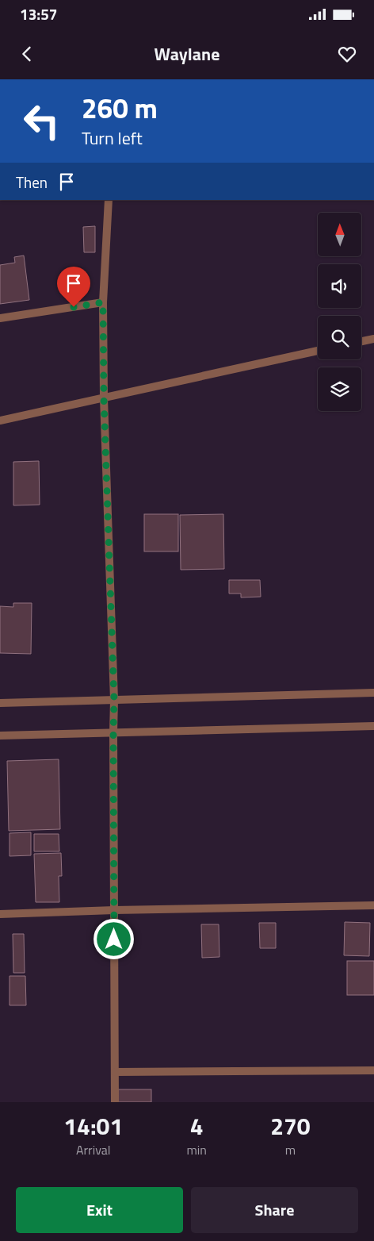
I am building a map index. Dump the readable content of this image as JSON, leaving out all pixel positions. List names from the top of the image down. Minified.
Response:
{"north":"top","page":{"status":"13:57","header":"Waylane","turn":["260 m","Turn left"],"then":"Then","eta":["14:01","Arrival","4","min","270","m"],"buttons":["Exit","Share"]}}
